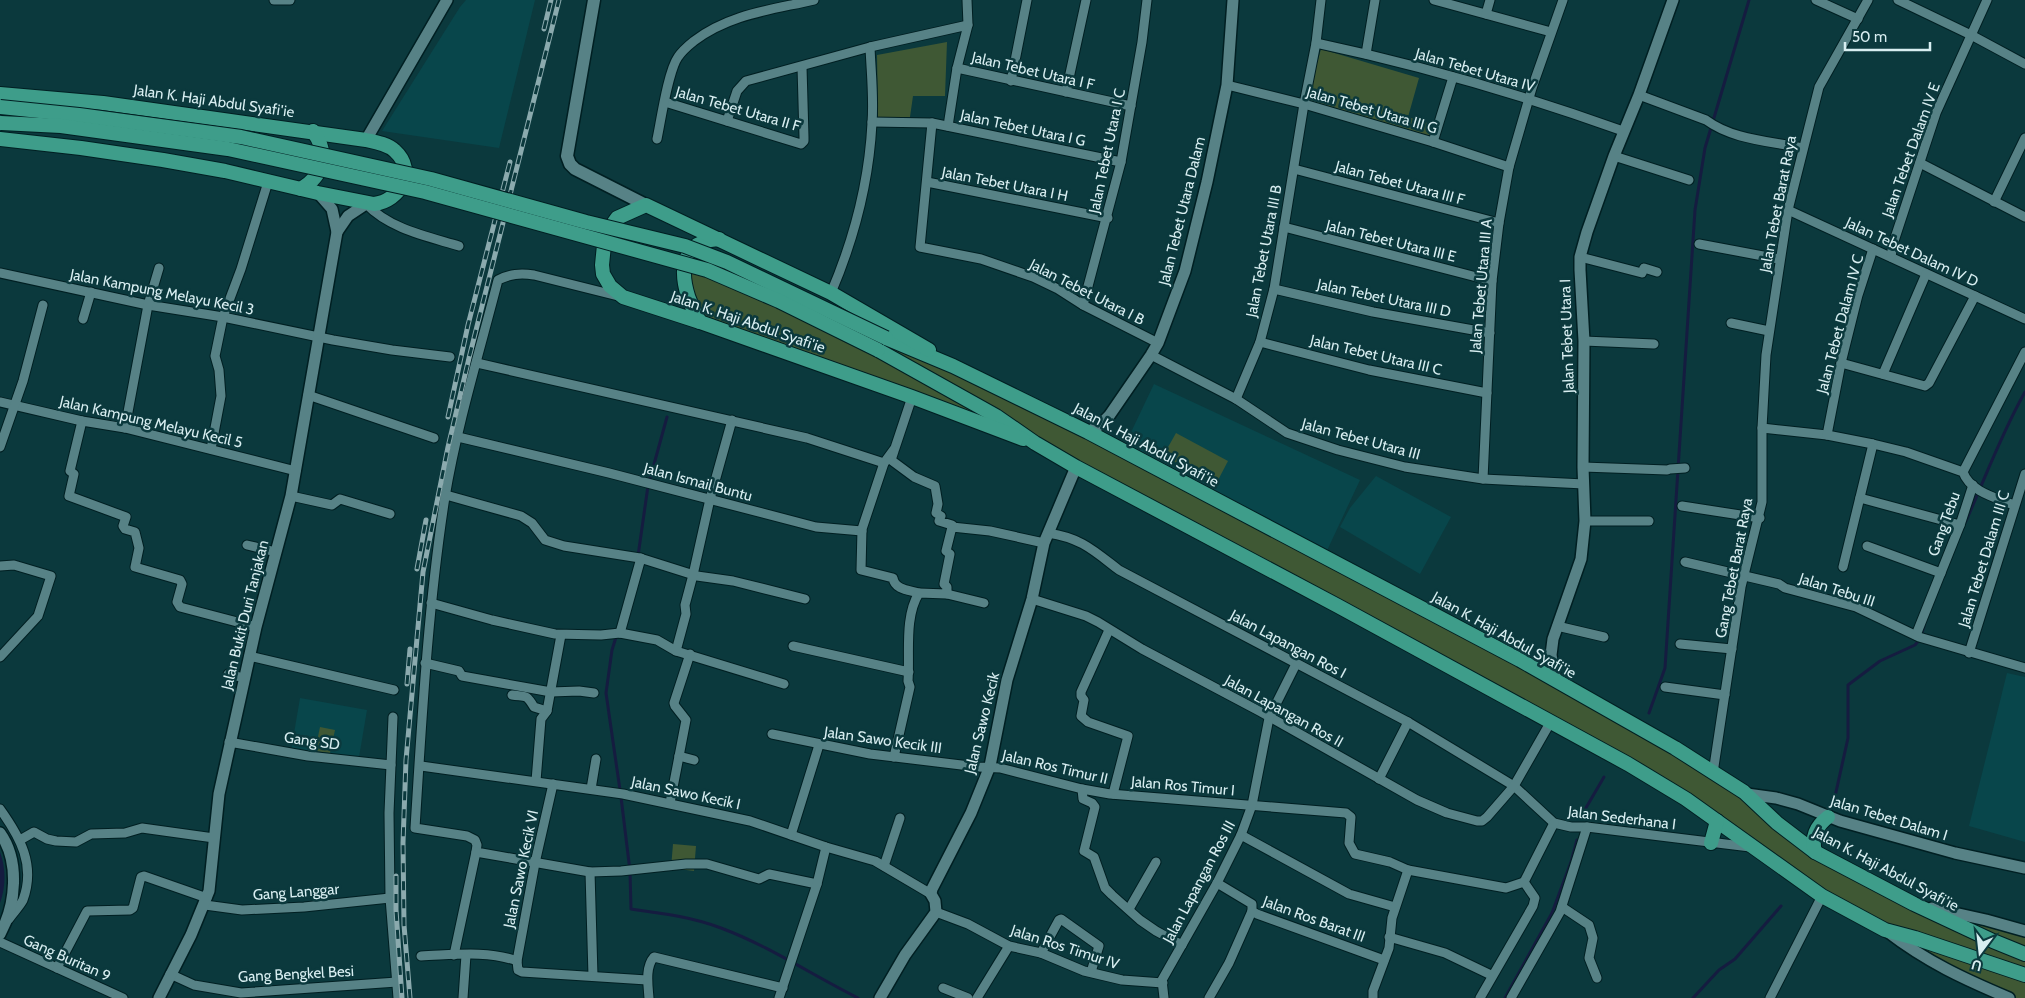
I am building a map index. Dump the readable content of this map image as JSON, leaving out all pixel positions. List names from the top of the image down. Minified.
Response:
{"streets":{"main road":["Jalan K. Haji Abdul Syafi'ie"],"street":["Jalan Tebet Utara IV","Jalan Tebet Utara I F","Jalan Tebet Utara II F","Jalan Tebet Utara III G","Jalan Tebet Utara I G","Jalan Tebet Dalam IV E","Jalan Tebet Utara I C","Jalan Tebet Utara III F","Jalan Tebet Utara I H","Jalan Tebet Barat Raya","Jalan Tebet Utara Dalam","Jalan Tebet Utara III E","Jalan Tebet Utara III B","Jalan Tebet Dalam IV D","Jalan Tebet Utara III A","Jalan Kampung Melayu Kecil 3","Jalan Tebet Utara I B","Jalan Tebet Utara III D","Jalan Tebet Dalam IV C","Jalan Tebet Utara I","Jalan Tebet Utara III C","Jalan Kampung Melayu Kecil 5","Jalan Tebet Utara III","Jalan Ismail Buntu","Gang Tebu","Jalan Tebet Dalam III C","Gang Tebet Barat Raya","Jalan Tebu III","Jalan Bukit Duri Tanjakan","Jalan Lapangan Ros I","Jalan Lapangan Ros II","Jalan Sawo Kecik","Jalan Sawo Kecik III","Gang SD","Jalan Ros Timur II","Jalan Ros Timur I","Jalan Sawo Kecik I","Jalan Sederhana I","Jalan Tebet Dalam I","Jalan Sawo Kecik VI","Jalan Lapangan Ros III","Gang Langgar","Jalan Ros Barat III","Jalan Ros Timur IV","Gang Buritan 9","Gang Bengkel Besi"]},"crossings":[["Jalan Tebet Utara IV","Jalan Tebet Utara III B"],["Jalan Tebet Utara IV","Jalan Tebet Utara III A"],["Jalan Tebet Utara IV","Jalan Tebet Utara I"],["Jalan Tebet Utara I F","Jalan Tebet Utara I C"],["Jalan K. Haji Abdul Syafi'ie","Jalan Tebet Utara Dalam"],["Jalan K. Haji Abdul Syafi'ie","Jalan Tebet Utara I"],["Jalan K. Haji Abdul Syafi'ie","Gang Tebet Barat Raya"],["Jalan K. Haji Abdul Syafi'ie","Jalan Bukit Duri Tanjakan"],["Jalan K. Haji Abdul Syafi'ie","Jalan Sawo Kecik"],["Jalan K. Haji Abdul Syafi'ie","Jalan Sederhana I"],["Jalan K. Haji Abdul Syafi'ie","Jalan Tebet Dalam I"],["Jalan Tebet Utara III G","Jalan Tebet Utara Dalam"],["Jalan Tebet Utara III G","Jalan Tebet Utara III B"],["Jalan Tebet Utara III G","Jalan Tebet Utara III A"],["Jalan Tebet Utara I G","Jalan Tebet Utara I C"],["Jalan Tebet Utara I G","Jalan Tebet Utara I B"],["Jalan Tebet Dalam IV E","Jalan Tebet Dalam IV D"],["Jalan Tebet Utara I C","Jalan Tebet Utara I H"],["Jalan Tebet Utara I C","Jalan Tebet Utara I B"],["Jalan Tebet Utara III F","Jalan Tebet Utara III B"],["Jalan Tebet Utara III F","Jalan Tebet Utara III A"],["Jalan Tebet Utara I H","Jalan Tebet Utara I B"],["Jalan Tebet Barat Raya","Jalan Tebet Dalam IV D"],["Jalan Tebet Barat Raya","Gang Tebet Barat Raya"],["Jalan Tebet Utara Dalam","Jalan Tebet Utara I B"],["Jalan Tebet Utara Dalam","Jalan Tebet Utara III"],["Jalan Tebet Utara III E","Jalan Tebet Utara III B"],["Jalan Tebet Utara III E","Jalan Tebet Utara III A"],["Jalan Tebet Utara III B","Jalan Tebet Utara III D"],["Jalan Tebet Utara III B","Jalan Tebet Utara III C"],["Jalan Tebet Utara III B","Jalan Tebet Utara III"],["Jalan Tebet Dalam IV D","Jalan Tebet Dalam IV C"],["Jalan Tebet Utara III A","Jalan Tebet Utara III D"],["Jalan Tebet Utara III A","Jalan Tebet Utara III C"],["Jalan Tebet Utara III A","Jalan Tebet Utara III"],["Jalan Kampung Melayu Kecil 3","Jalan Bukit Duri Tanjakan"],["Jalan Tebet Utara I","Jalan Tebet Utara III"],["Jalan Kampung Melayu Kecil 5","Jalan Bukit Duri Tanjakan"],["Gang Tebu","Jalan Tebu III"],["Jalan Tebet Dalam III C","Jalan Tebu III"],["Gang Tebet Barat Raya","Jalan Tebu III"],["Jalan Bukit Duri Tanjakan","Gang SD"],["Jalan Bukit Duri Tanjakan","Gang Langgar"],["Jalan Bukit Duri Tanjakan","Gang Bengkel Besi"],["Jalan Lapangan Ros I","Jalan Lapangan Ros II"],["Jalan Lapangan Ros I","Jalan Sawo Kecik"],["Jalan Lapangan Ros I","Jalan Sederhana I"],["Jalan Lapangan Ros I","Jalan Lapangan Ros III"],["Jalan Lapangan Ros II","Jalan Sawo Kecik"],["Jalan Lapangan Ros II","Jalan Sederhana I"],["Jalan Lapangan Ros II","Jalan Lapangan Ros III"],["Jalan Sawo Kecik","Jalan Sawo Kecik III"],["Jalan Sawo Kecik","Jalan Ros Timur II"],["Jalan Sawo Kecik","Jalan Sawo Kecik I"],["Jalan Sawo Kecik III","Jalan Ros Timur II"],["Jalan Ros Timur II","Jalan Ros Timur I"],["Jalan Ros Timur I","Jalan Lapangan Ros III"],["Jalan Sawo Kecik I","Jalan Sawo Kecik VI"],["Jalan Lapangan Ros III","Jalan Ros Barat III"],["Jalan Lapangan Ros III","Jalan Ros Timur IV"],["Gang Langgar","Gang Buritan 9"]],"scale_bar":"50 m","north":"bottom"}
